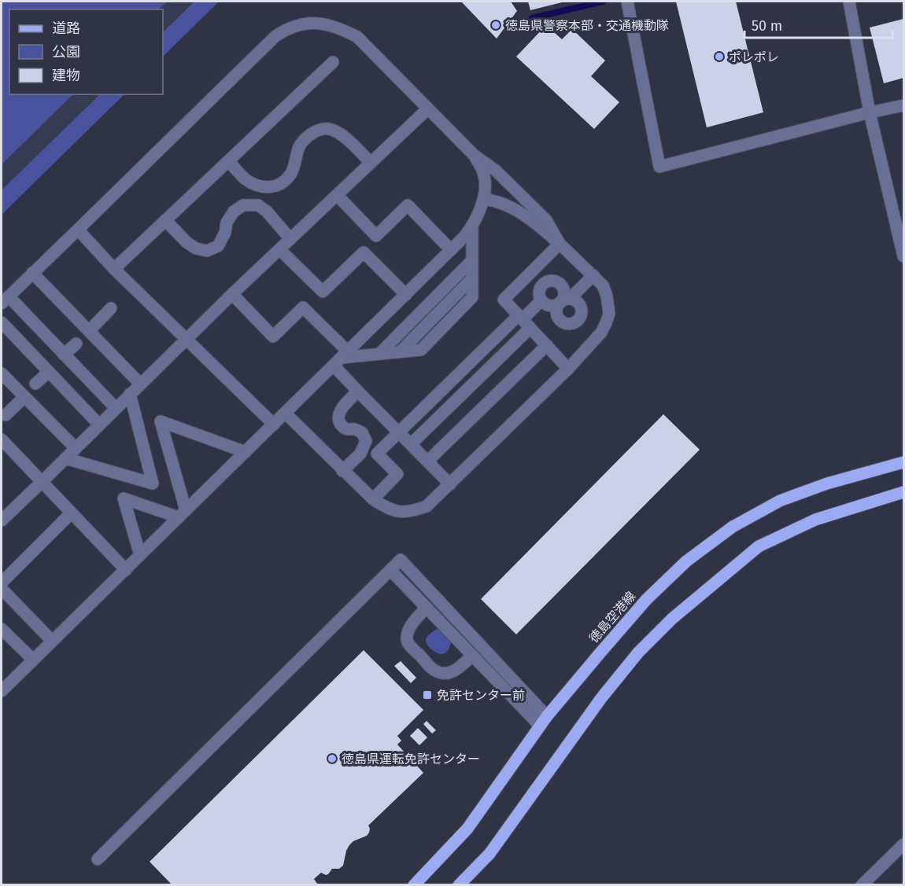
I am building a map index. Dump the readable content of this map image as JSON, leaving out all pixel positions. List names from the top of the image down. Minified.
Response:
{"streets":{"main road":["徳島空港線"]},"places":{"other":["徳島県警察本部・交通機動隊","ポレポレ","徳島県運転免許センター"],"transit":["免許センター前"]},"legend":["道路","公園","建物"],"scale_bar":"50 m"}
